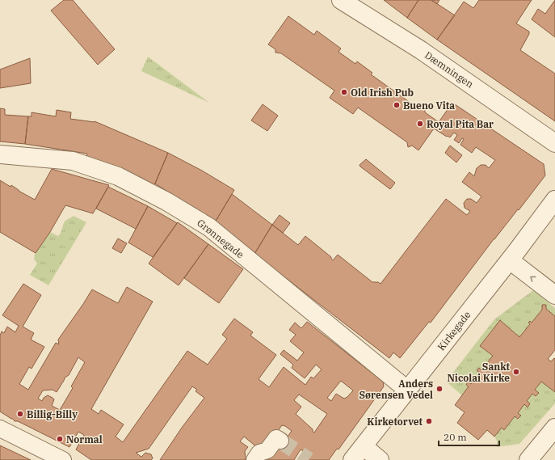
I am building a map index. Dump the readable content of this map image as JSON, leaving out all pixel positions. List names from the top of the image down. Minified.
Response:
{"streets":{"street":["Dæmningen","Grønnegade","Kirkegade"]},"crossings":[["Grønnegade","Kirkegade"]],"places":["Old Irish Pub","Bueno Vita","Royal Pita Bar","Sankt Nicolai Kirke","Anders Sørensen Vedel","Billig-Billy","Kirketorvet","Normal"],"scale_bar":"20 m"}
